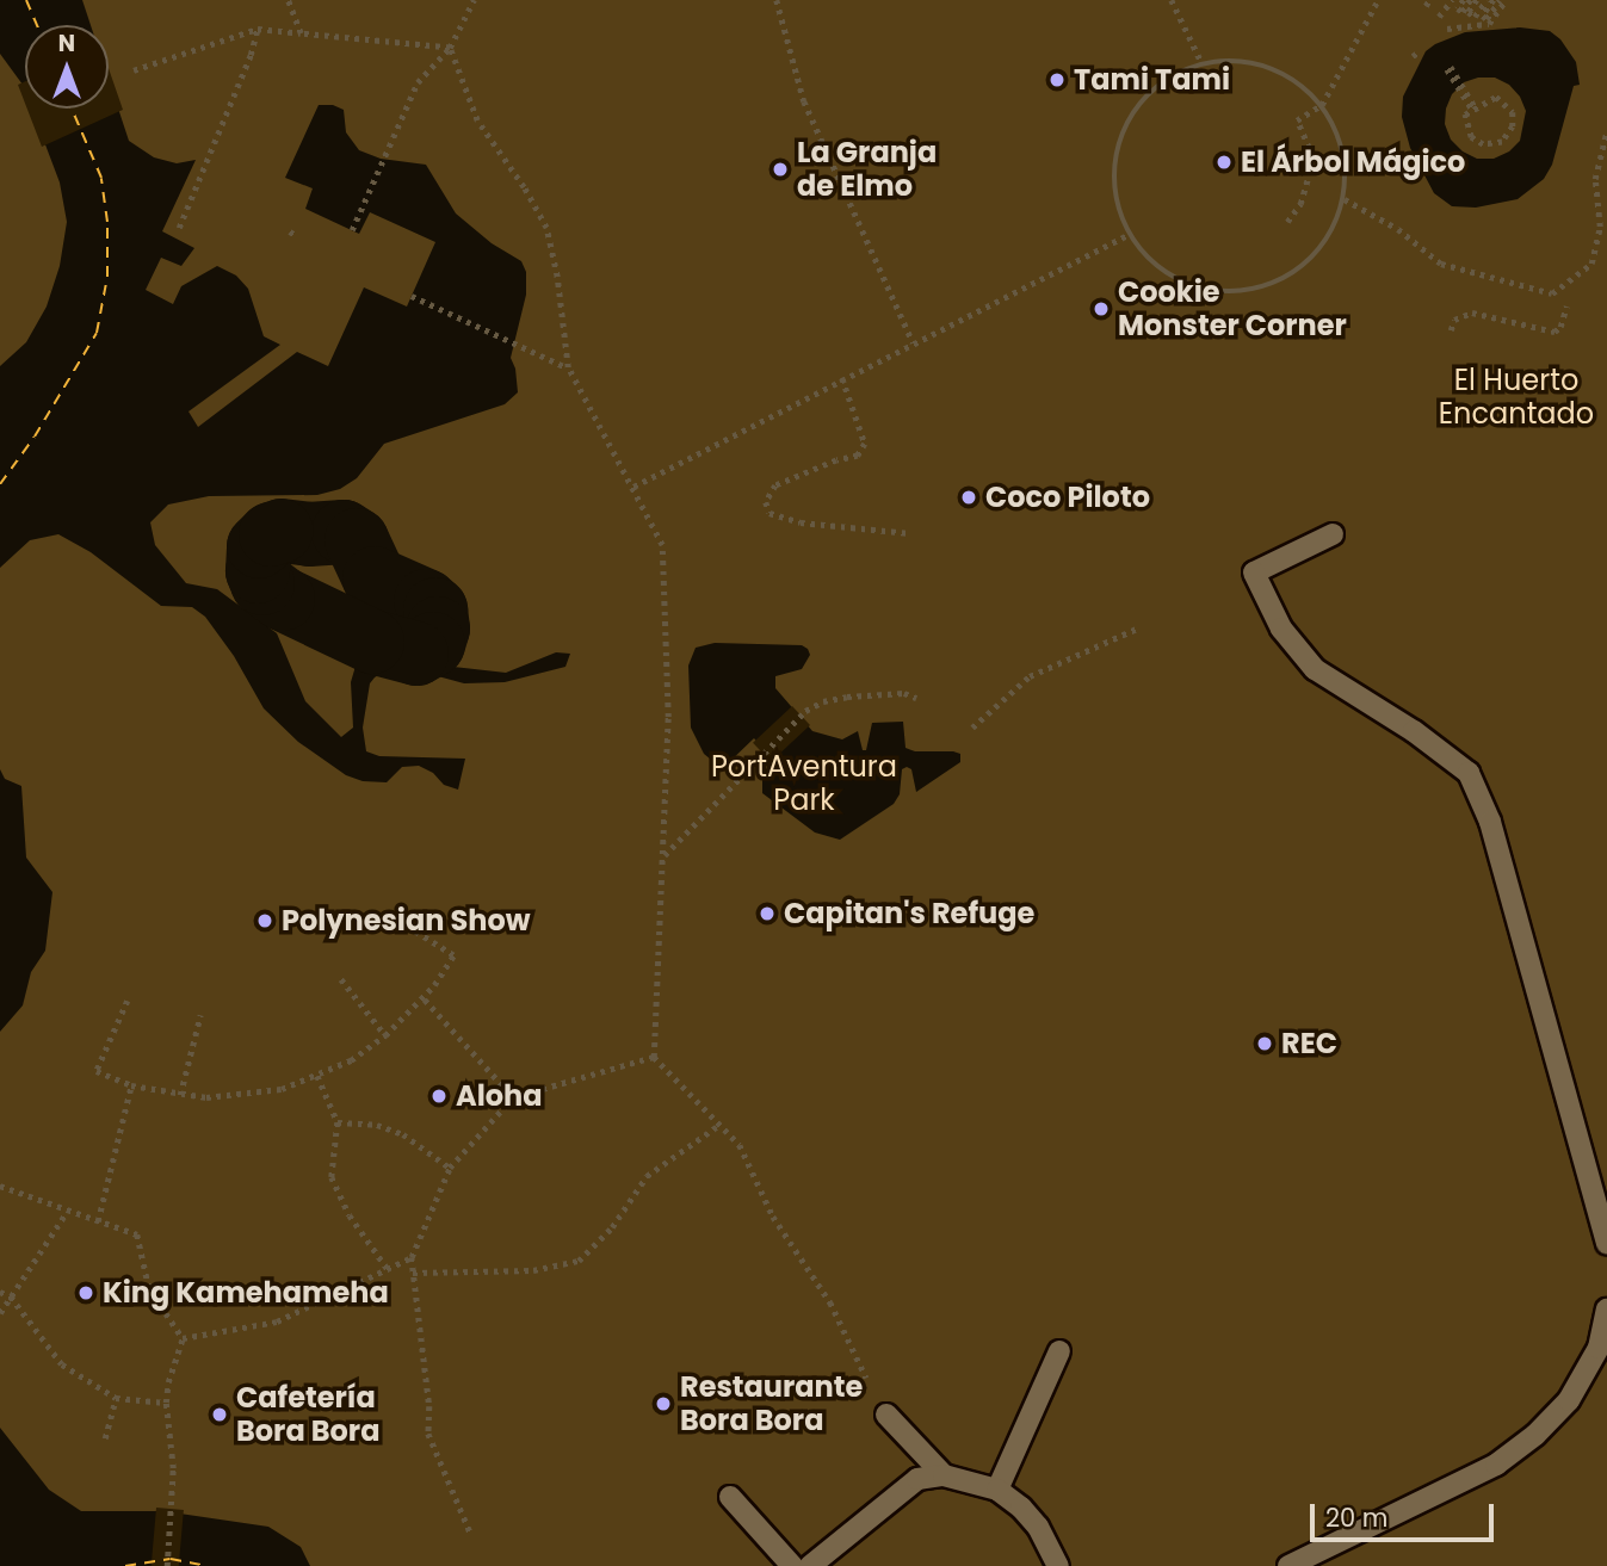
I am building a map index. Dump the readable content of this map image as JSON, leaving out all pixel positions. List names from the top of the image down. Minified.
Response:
{"parks":["El Huerto Encantado","PortAventura Park"],"places":["Tami Tami","El Árbol Mágico","La Granja de Elmo","Cookie Monster Corner","Coco Piloto","Capitan's Refuge","Polynesian Show","REC","Aloha","King Kamehameha","Restaurante Bora Bora","Cafetería Bora Bora"],"scale_bar":"20 m","north":"top"}
